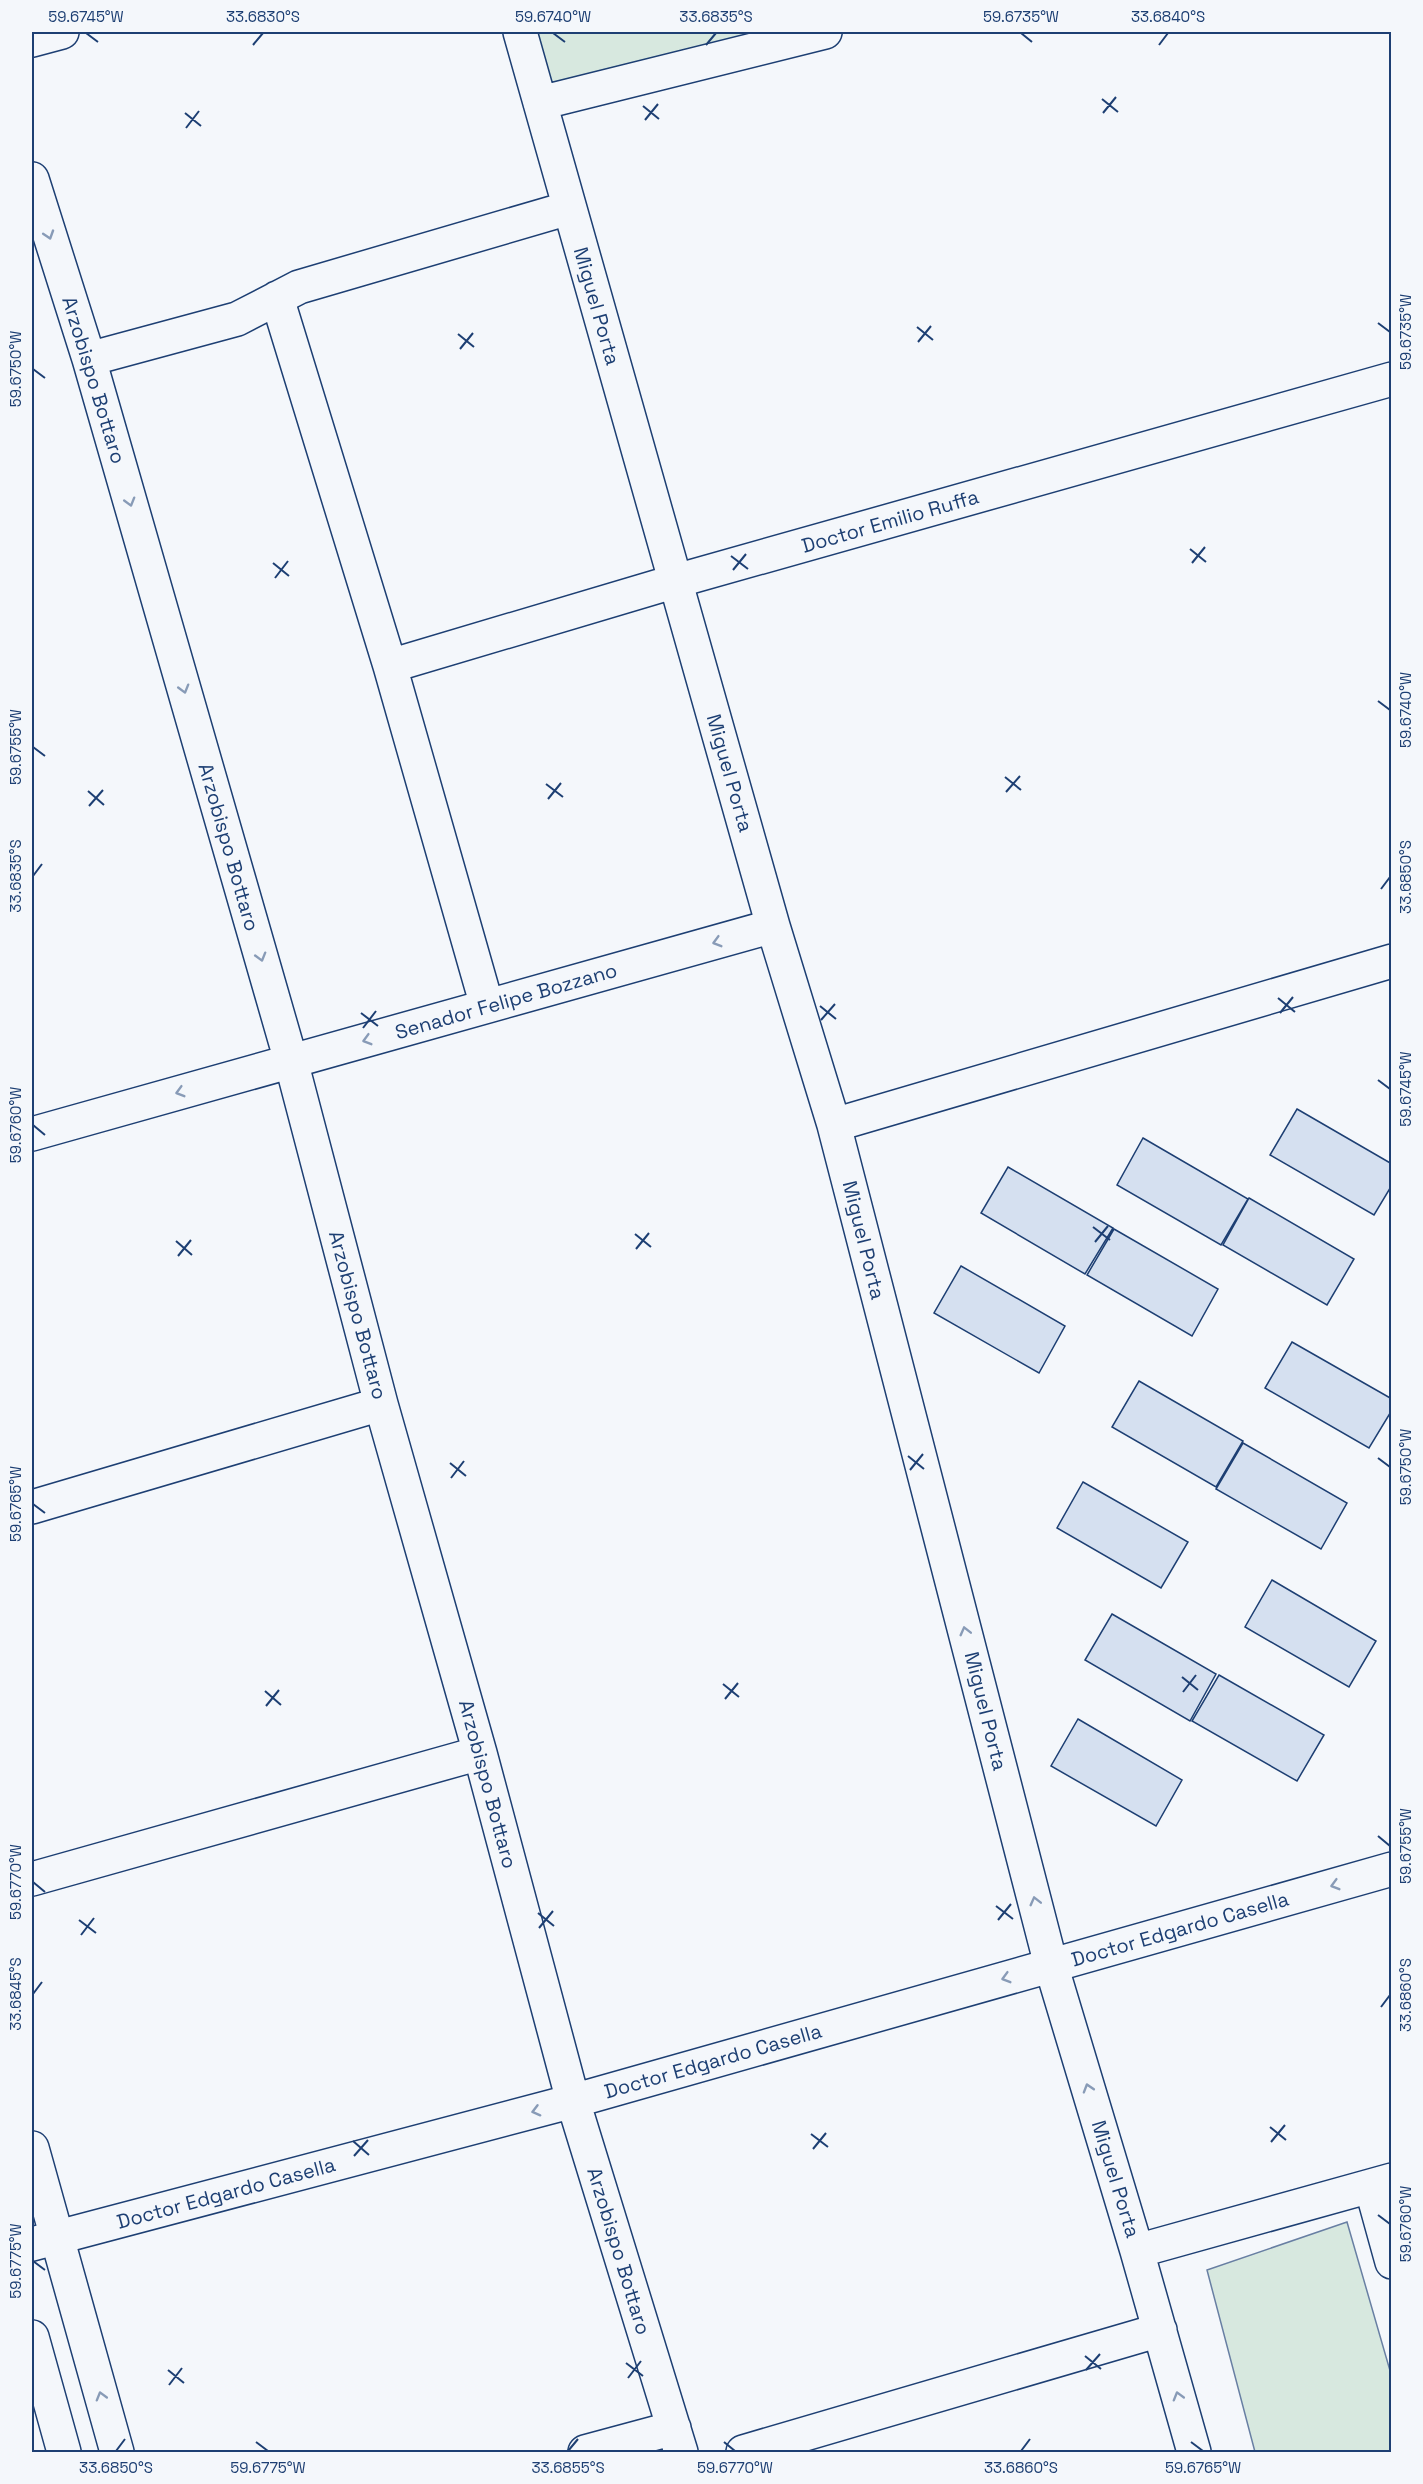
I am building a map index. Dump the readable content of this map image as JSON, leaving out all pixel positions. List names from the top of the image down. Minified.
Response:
{"streets":{"street":["Miguel Porta","Arzobispo Bottaro","Doctor Emilio Ruffa","Senador Felipe Bozzano","Doctor Edgardo Casella"]},"crossings":[["Miguel Porta","Doctor Emilio Ruffa"],["Miguel Porta","Senador Felipe Bozzano"],["Miguel Porta","Doctor Edgardo Casella"],["Arzobispo Bottaro","Senador Felipe Bozzano"],["Arzobispo Bottaro","Doctor Edgardo Casella"]],"one_way":["Miguel Porta","Senador Felipe Bozzano","Doctor Edgardo Casella"],"coordinates":["59.6745°W","33.6830°S","59.6740°W","33.6835°S","59.6735°W","33.6840°S","59.6750°W","59.6755°W","33.6850°S","59.6760°W","59.6765°W","59.6770°W","33.6845°S","33.6860°S","59.6775°W","33.6855°S"]}
